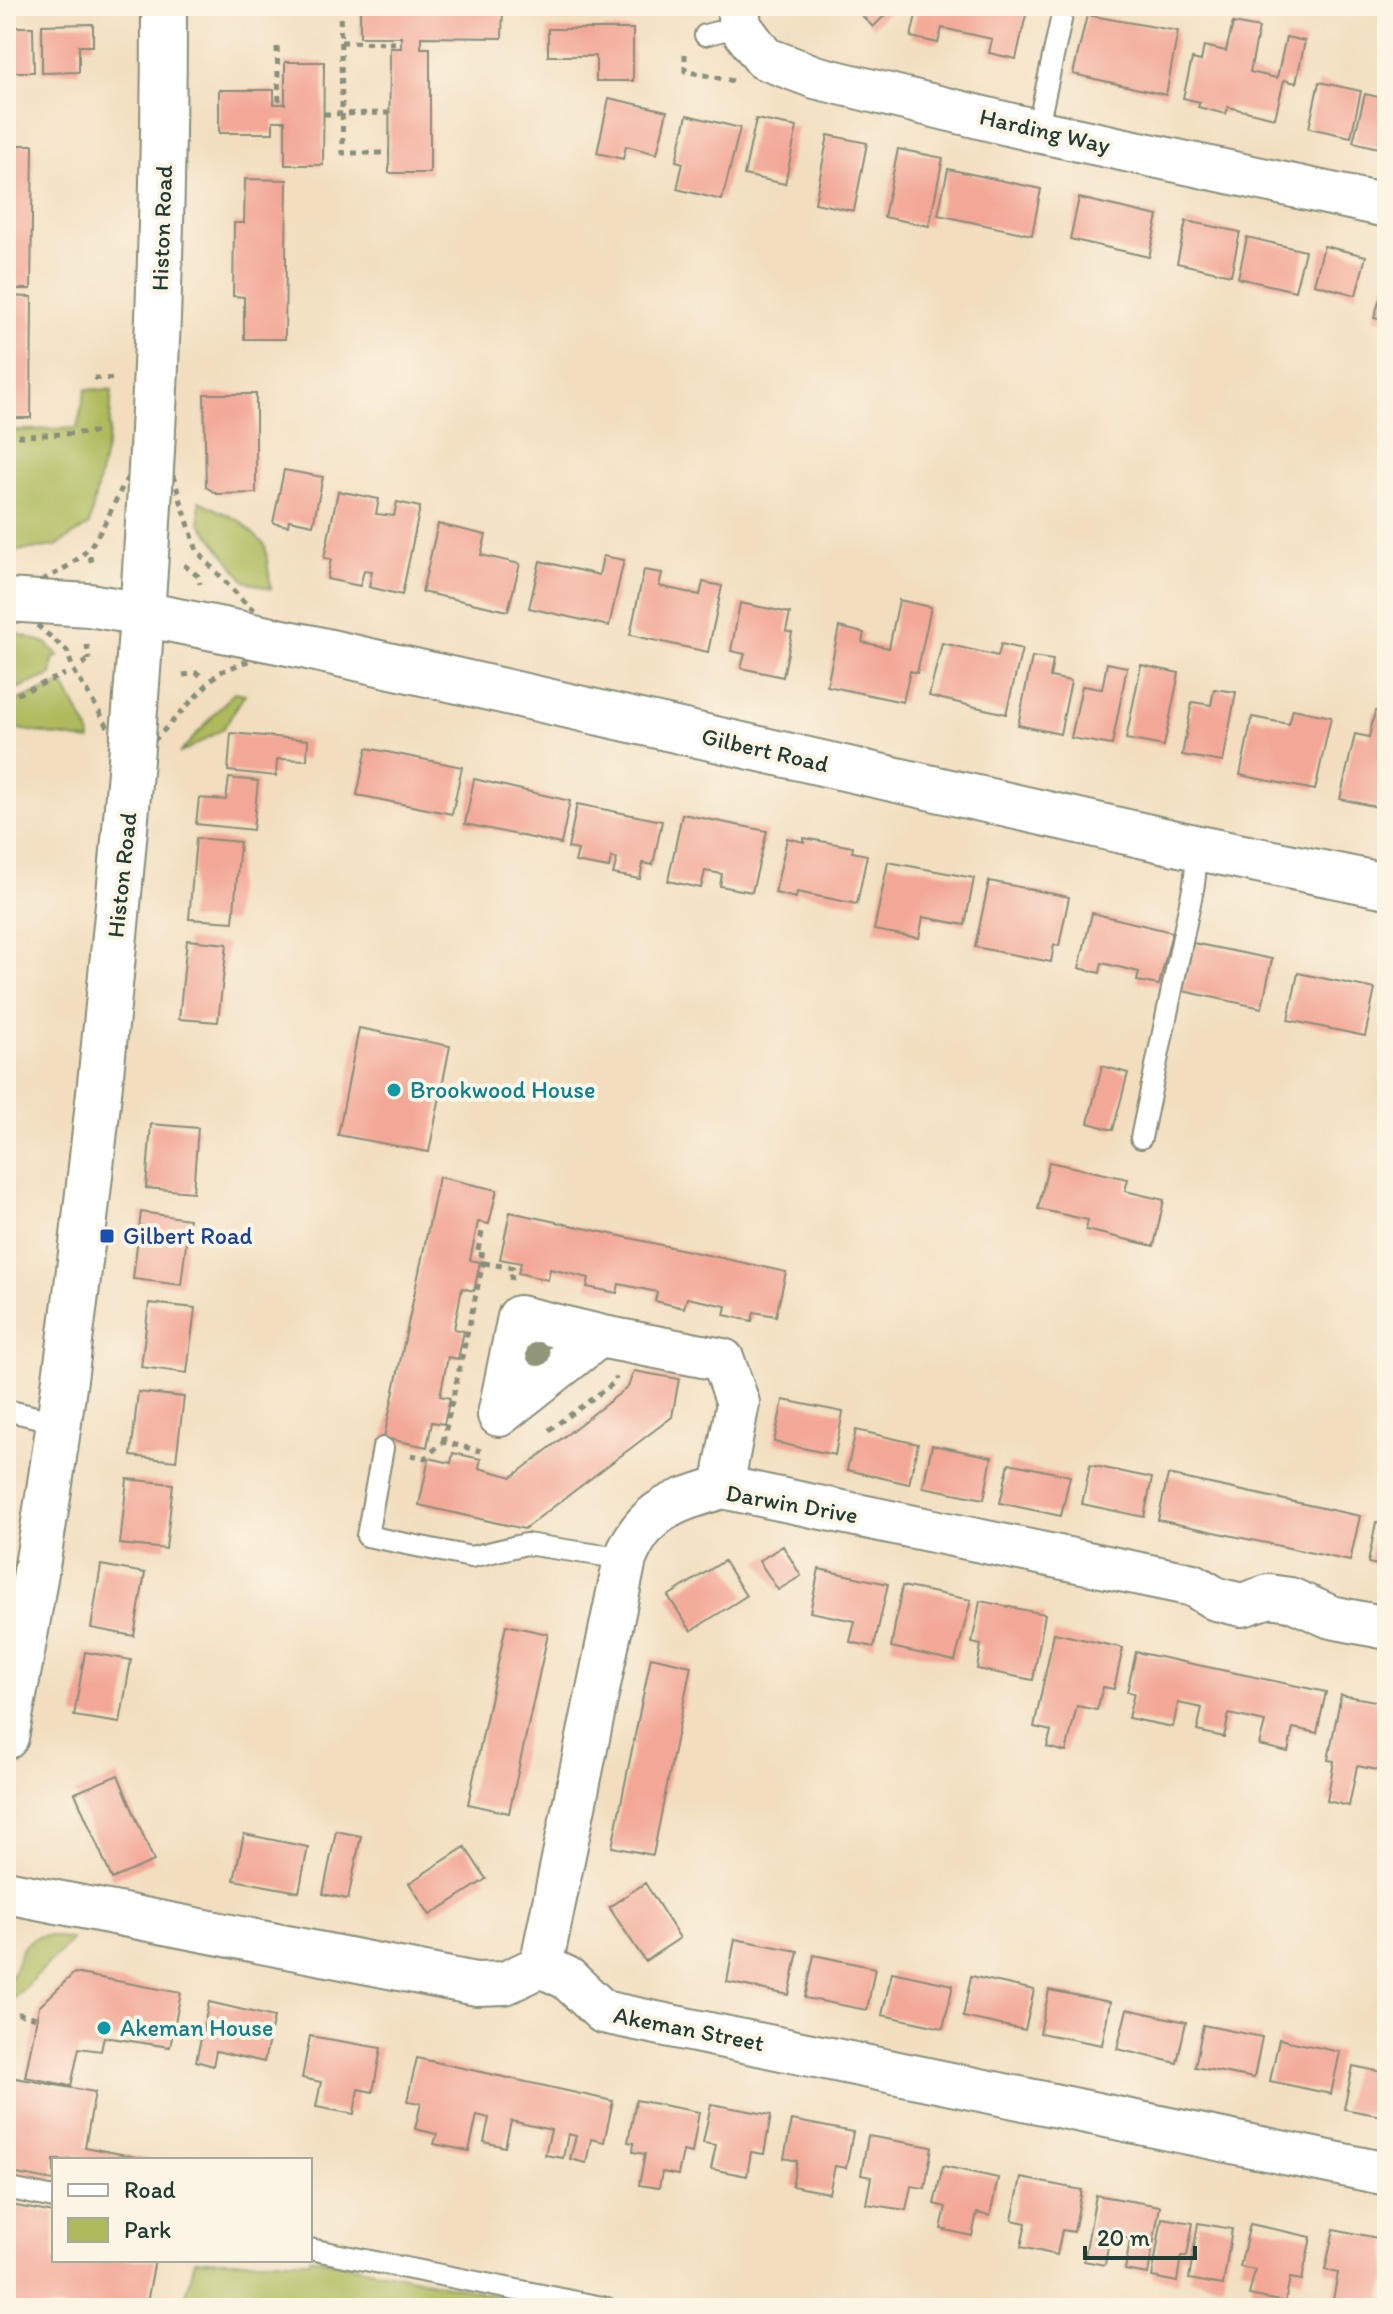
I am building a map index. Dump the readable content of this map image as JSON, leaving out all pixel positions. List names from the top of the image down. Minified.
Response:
{"streets":{"main road":["Histon Road","Gilbert Road"],"street":["Harding Way","Darwin Drive","Akeman Street"]},"crossings":[["Histon Road","Gilbert Road"],["Darwin Drive","Akeman Street"]],"places":{"other":["Brookwood House","Akeman House"],"transit":["Gilbert Road"]},"legend":["Road","Park"],"scale_bar":"20 m"}
